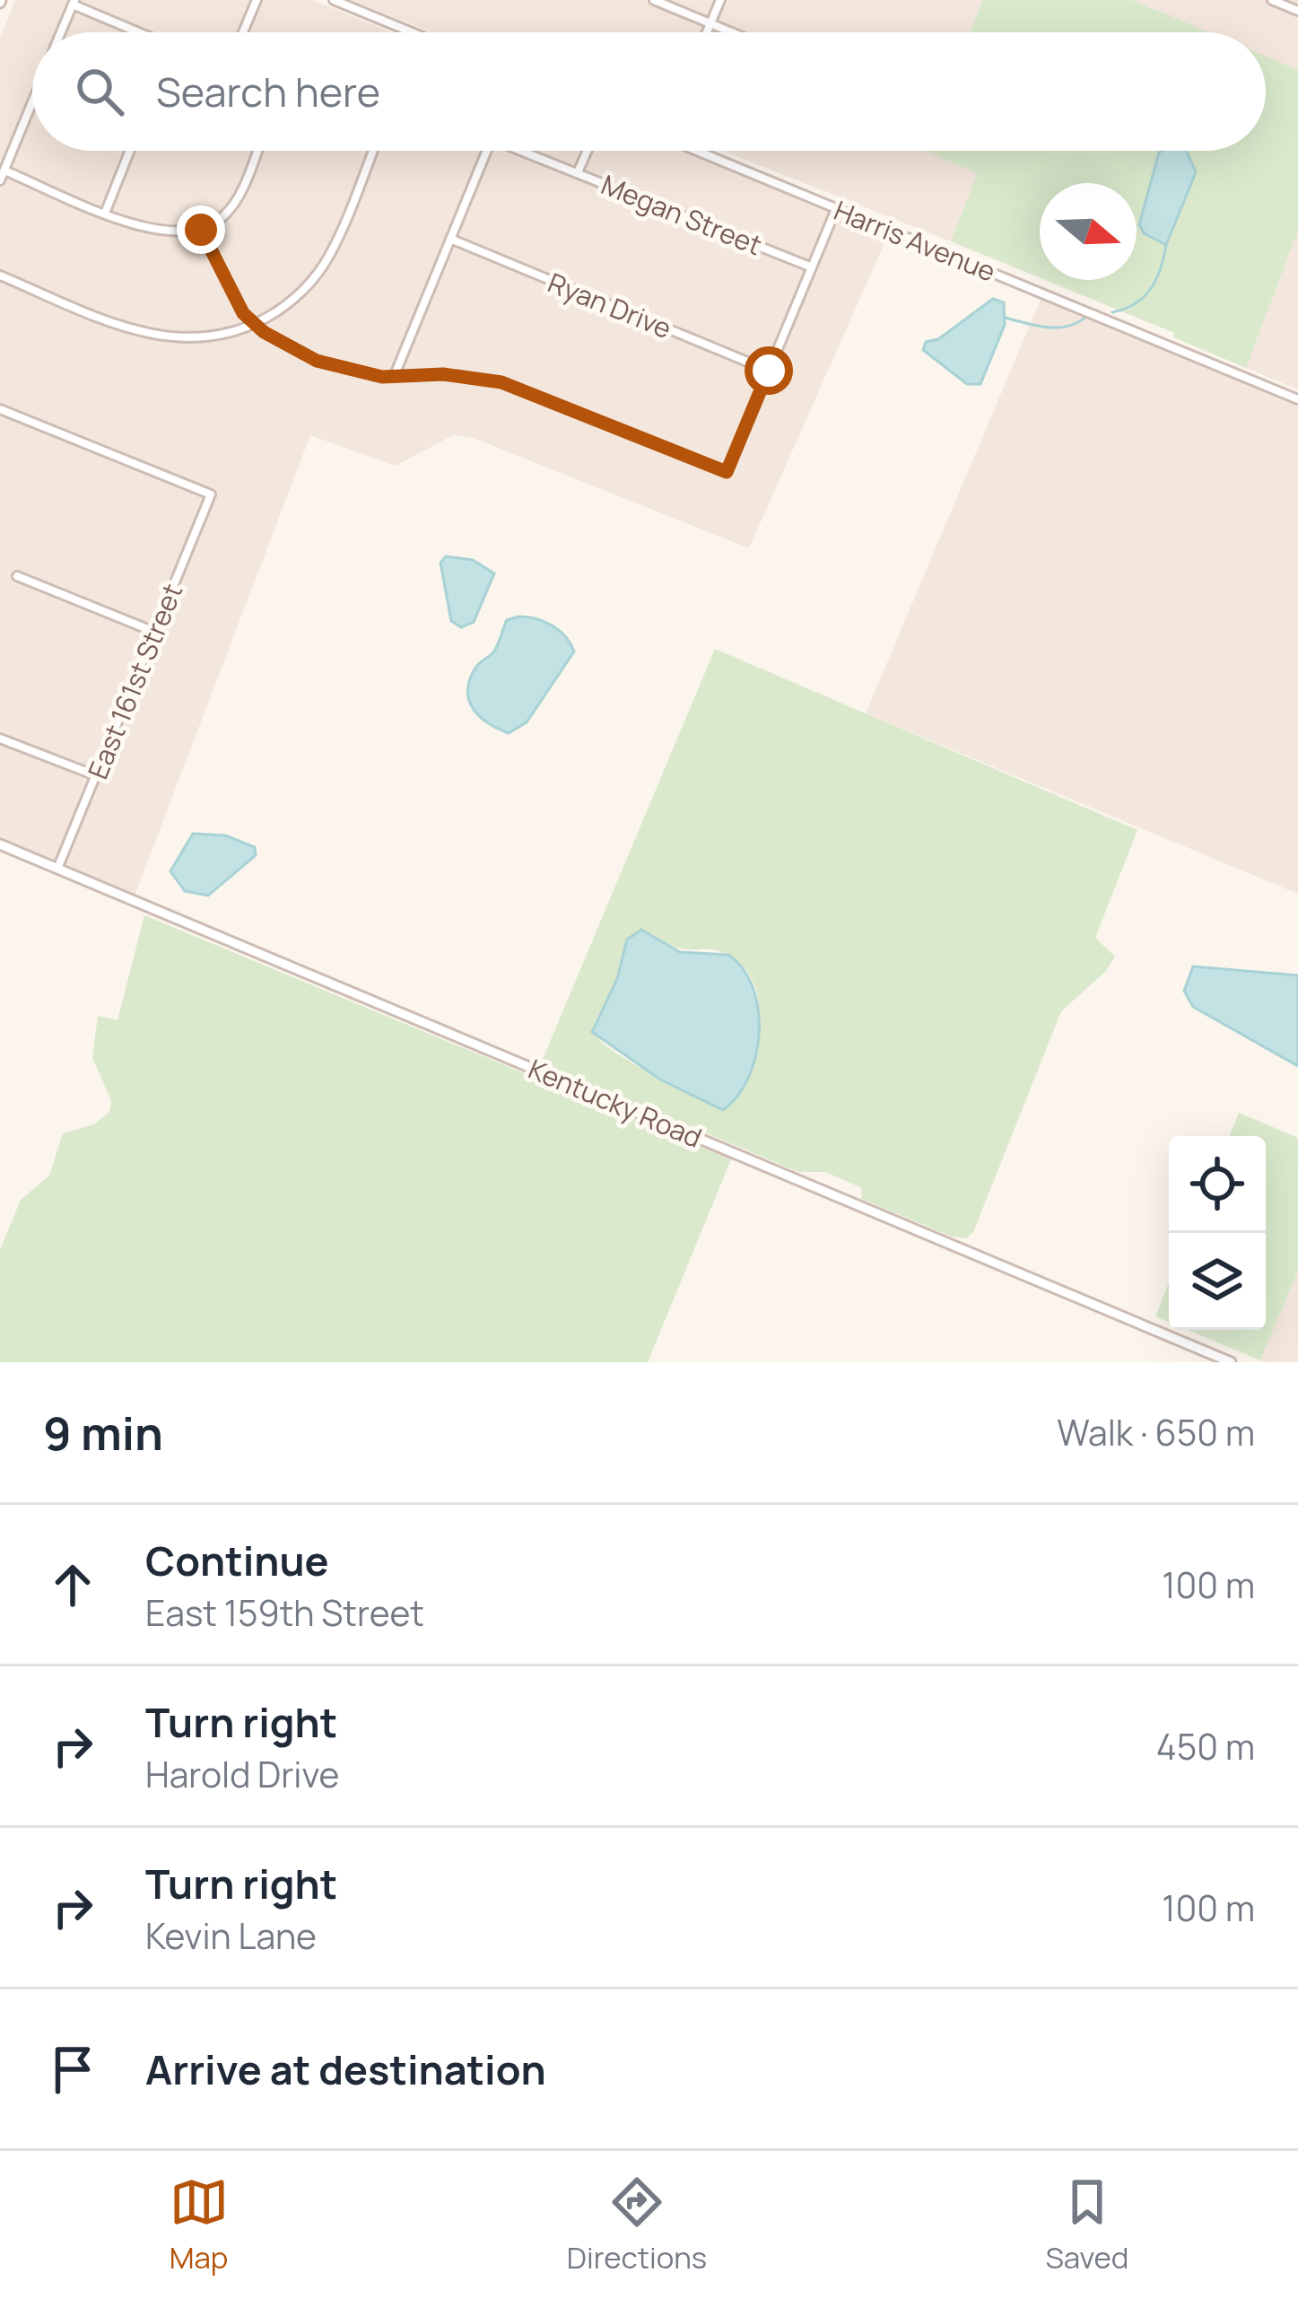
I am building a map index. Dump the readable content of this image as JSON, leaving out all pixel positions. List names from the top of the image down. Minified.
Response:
{"streets":{"street":["Megan Street","Harris Avenue","Ryan Drive","East 161st Street","Kentucky Road"]},"crossings":[["Megan Street","Ryan Drive"],["East 161st Street","Kentucky Road"]],"north":"right","page":{"search":"Search here","heading":["9 min","Walk · 650 m"],"list":[["Continue","East 159th Street","100 m"],["Turn right","Harold Drive","450 m"],["Turn right","Kevin Lane","100 m"],"Arrive at destination"],"nav":["Map","Directions","Saved"]}}
